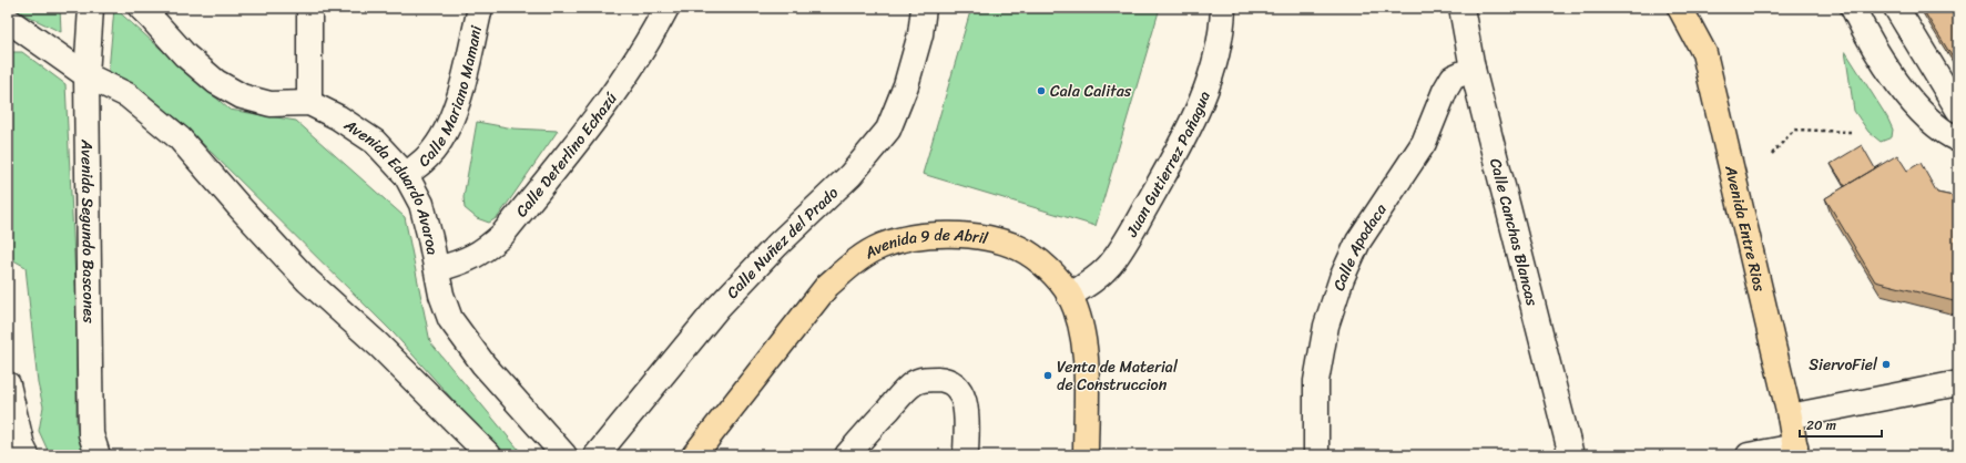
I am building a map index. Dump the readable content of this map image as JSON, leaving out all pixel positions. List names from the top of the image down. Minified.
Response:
{"streets":{"main road":["Avenida Entre Rios","Avenida 9 de Abril"],"street":["Calle Mariano Mamani","Calle Deterlino Echazú","Juan Gutierrez Pañagua","Avenida Eduardo Avaroa","Avenida Segundo Bascones","Calle Canchas Blancas","Calle Nuñez del Prado","Calle Apodaca"]},"crossings":[["Calle Mariano Mamani","Avenida Eduardo Avaroa"],["Calle Deterlino Echazú","Avenida Eduardo Avaroa"],["Juan Gutierrez Pañagua","Avenida 9 de Abril"],["Calle Canchas Blancas","Calle Apodaca"]],"places":["Cala Calitas","SiervoFiel","Venta de Material de Construccion"],"scale_bar":"20 m"}
